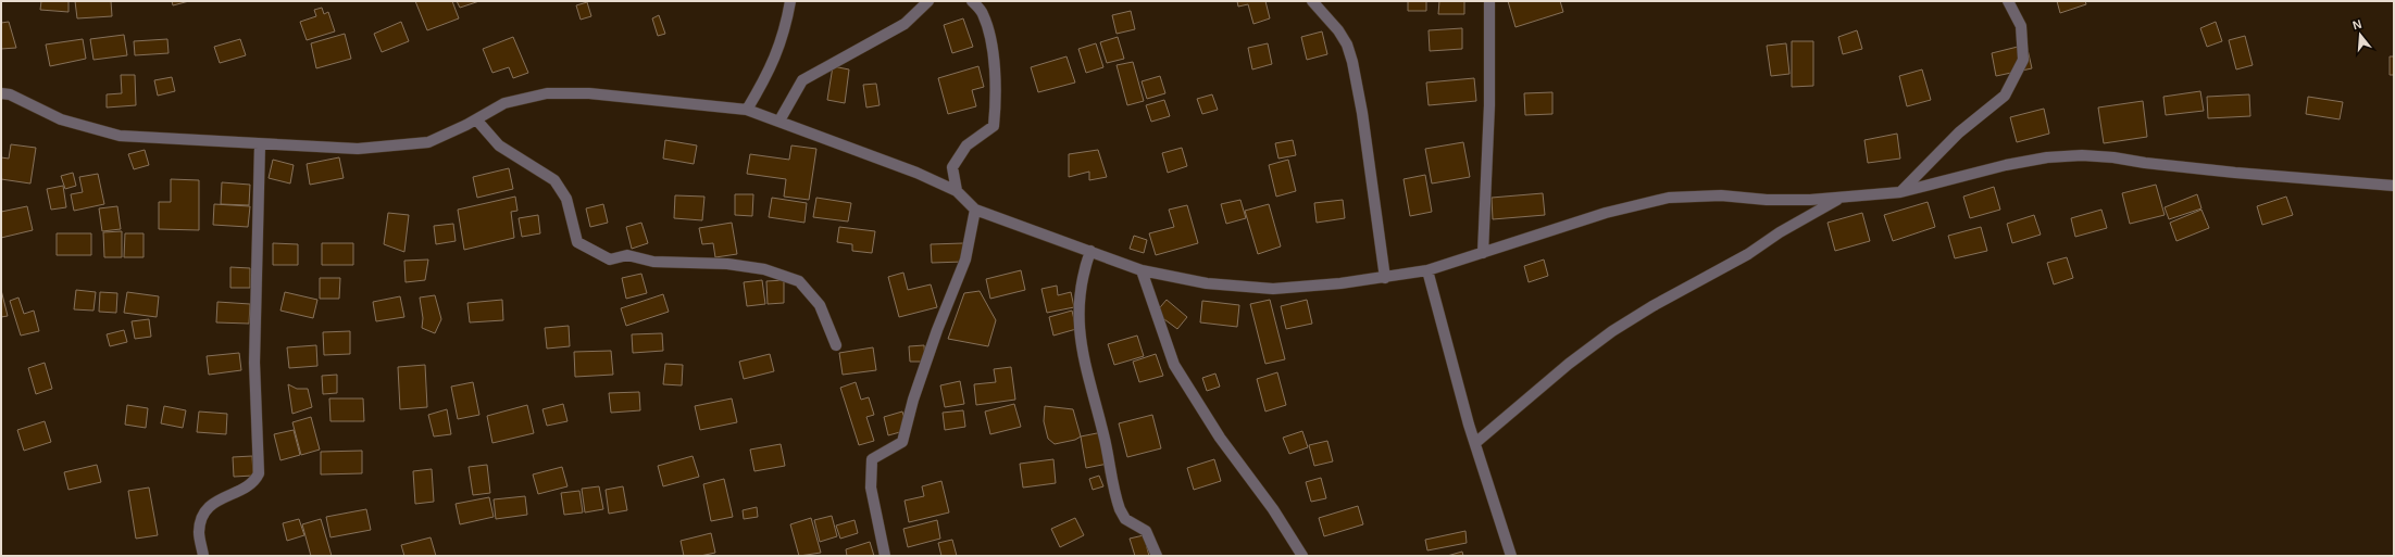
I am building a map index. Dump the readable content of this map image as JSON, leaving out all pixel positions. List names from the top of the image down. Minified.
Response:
{"north":"top"}
